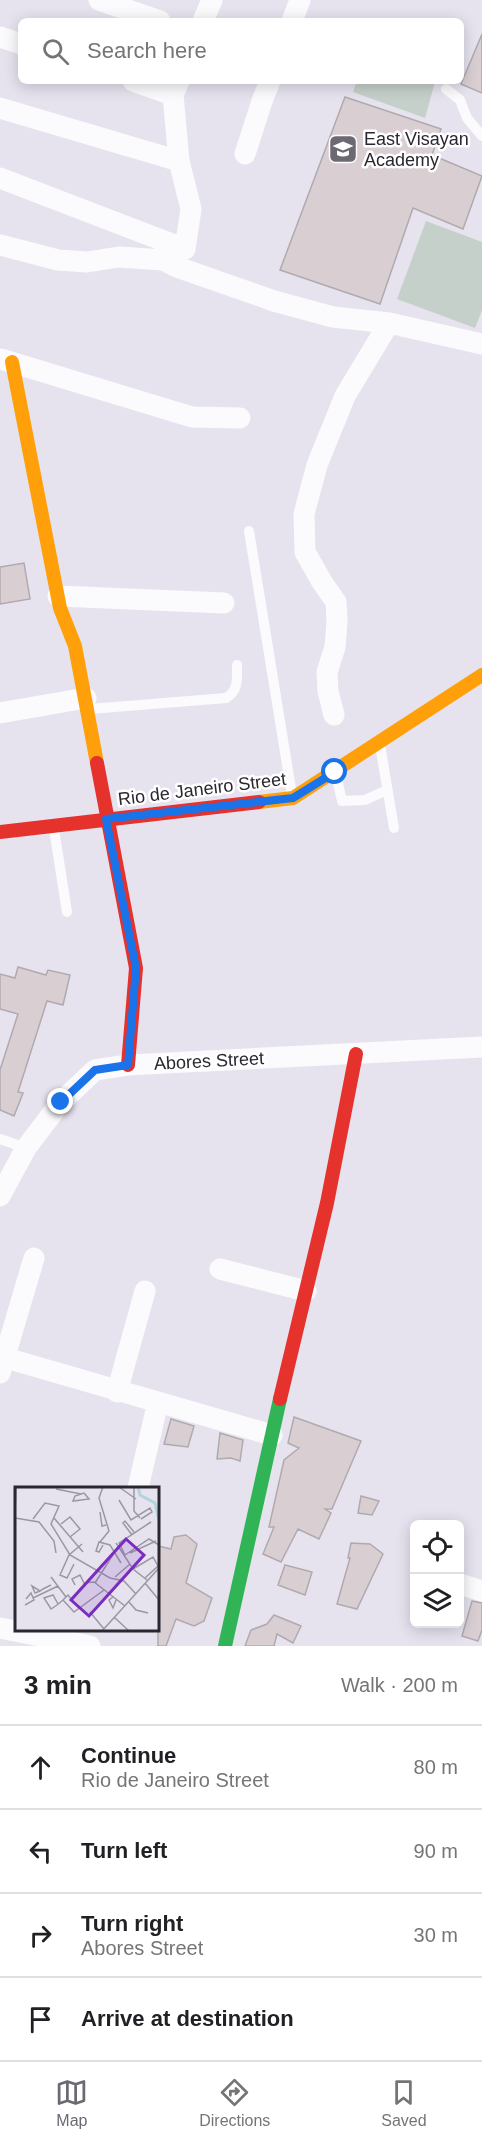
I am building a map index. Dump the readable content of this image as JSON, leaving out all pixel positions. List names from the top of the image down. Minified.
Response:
{"streets":{"street":["Rio de Janeiro Street","Abores Street"]},"places":{"school or university":["East Visayan Academy"]},"page":{"search":"Search here","heading":["3 min","Walk · 200 m"],"list":[["Continue","Rio de Janeiro Street","80 m"],["Turn left","90 m"],["Turn right","Abores Street","30 m"],"Arrive at destination"],"nav":["Map","Directions","Saved"]}}
